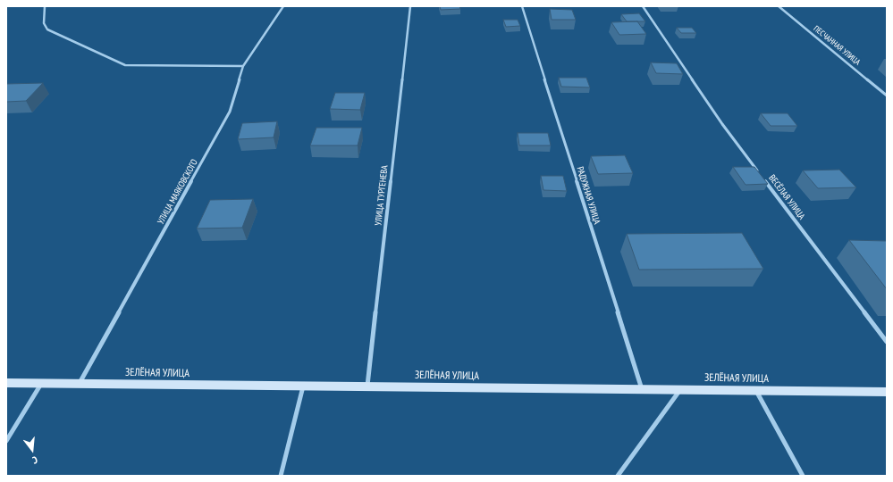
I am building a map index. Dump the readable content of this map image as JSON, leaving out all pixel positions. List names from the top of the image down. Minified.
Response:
{"streets":{"main road":["ЗЕЛЁНАЯ УЛИЦА"],"street":["ПЕСЧАННАЯ УЛИЦА","УЛИЦА МАЯКОВСКОГО","УЛИЦА ТУРГЕНЕВА","РАДУЖНАЯ УЛИЦА","ВЕСЁЛАЯ УЛИЦА"]},"crossings":[["УЛИЦА МАЯКОВСКОГО","ЗЕЛЁНАЯ УЛИЦА"],["УЛИЦА ТУРГЕНЕВА","ЗЕЛЁНАЯ УЛИЦА"],["РАДУЖНАЯ УЛИЦА","ЗЕЛЁНАЯ УЛИЦА"]],"north":"bottom"}
